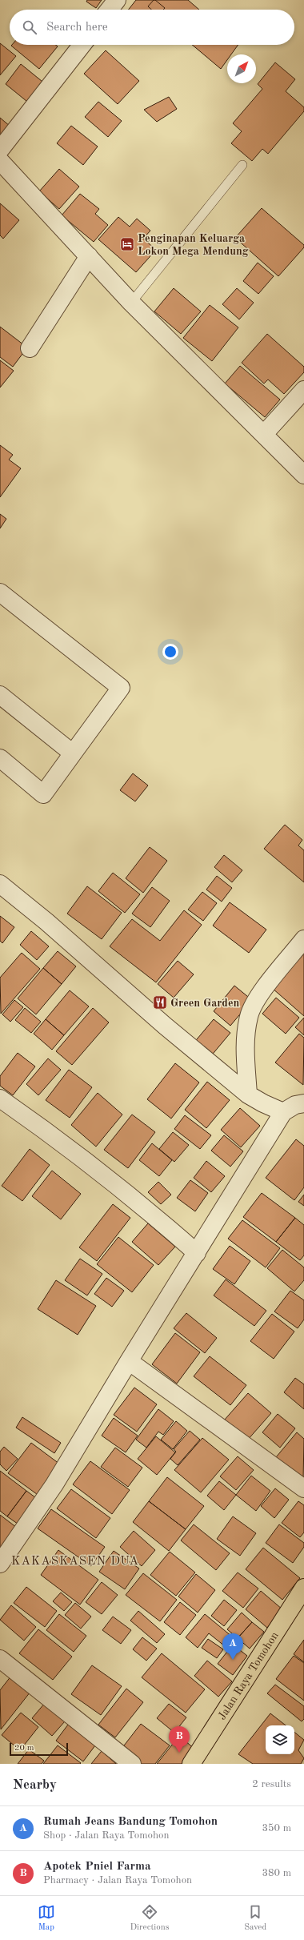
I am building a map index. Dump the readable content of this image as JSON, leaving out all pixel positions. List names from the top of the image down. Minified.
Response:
{"streets":{"highway":["Jalan Raya Tomohon"]},"districts":["KAKASKASEN DUA"],"places":{"hotel":["Penginapan Keluarga Lokon Mega Mendung"],"restaurant":["Green Garden"]},"scale_bar":"20 m","north":"top right","page":{"search":"Search here","pins":["A","B"],"scale":"20 m","heading":["Nearby","2 results"],"list":[{"mark":"A","name":"Rumah Jeans Bandung Tomohon","note":"Shop · Jalan Raya Tomohon","value":"350 m"},{"mark":"B","name":"Apotek Pniel Farma","note":"Pharmacy · Jalan Raya Tomohon","value":"380 m"}],"nav":["Map","Directions","Saved"]}}
